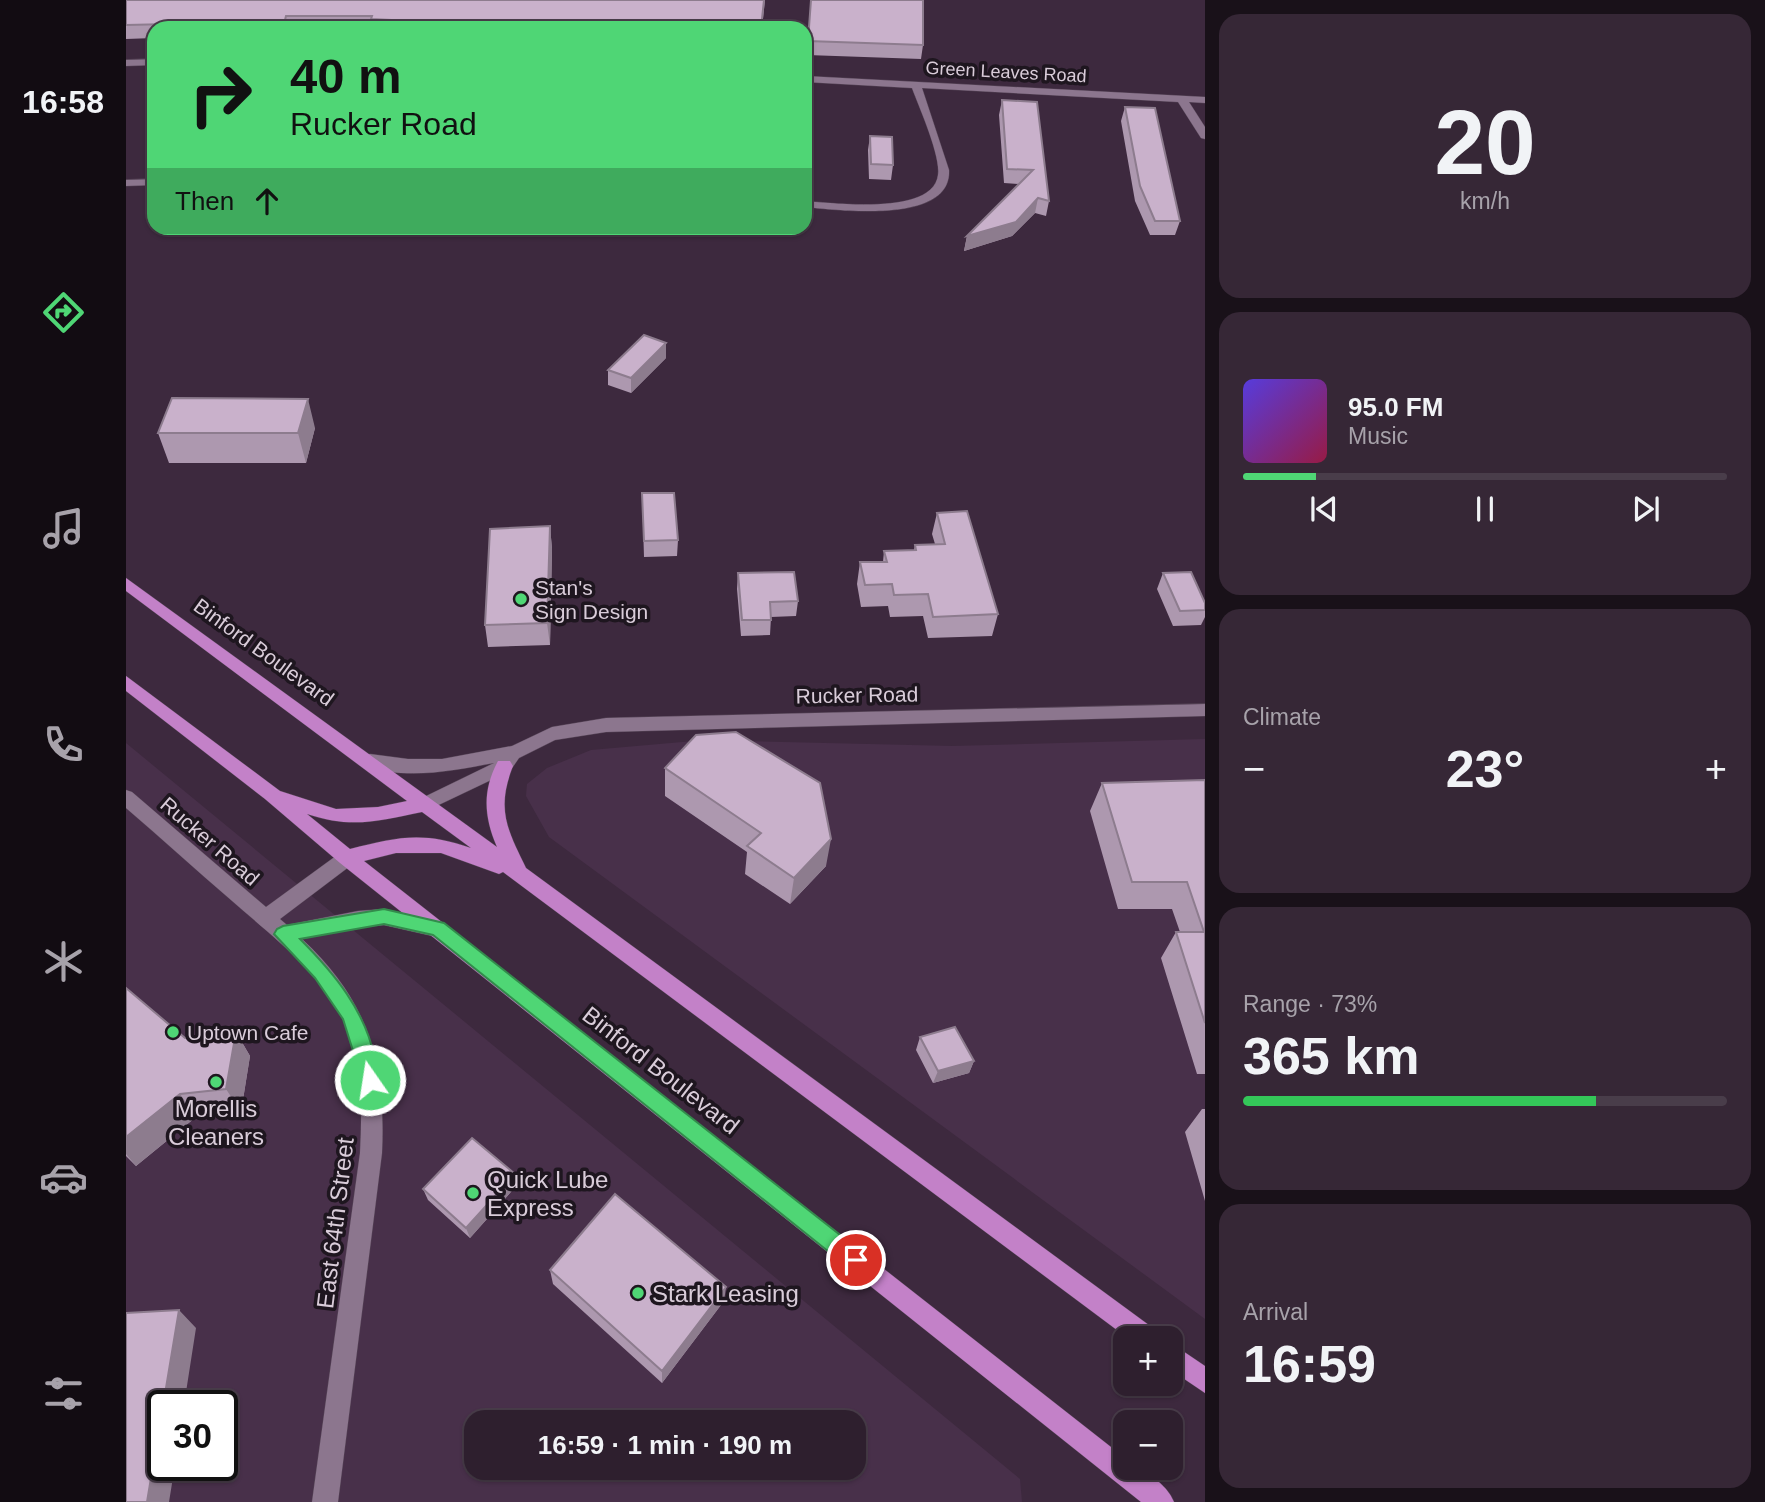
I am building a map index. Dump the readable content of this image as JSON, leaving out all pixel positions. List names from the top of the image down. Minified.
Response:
{"streets":{"main road":["Binford Boulevard"],"street":["Green Leaves Road","Rucker Road","East 64th Street"]},"crossings":[["Binford Boulevard","Rucker Road"],["Rucker Road","East 64th Street"]],"places":["Stan's Sign Design","Uptown Cafe","Morellis Cleaners","Quick Lube Express","Stark Leasing"],"page":{"tabs":"16:58","tile":[["20","km/h"],"Climate",["Range · 73%","365 km"],["Arrival","16:59"]],"turn":["40 m","Rucker Road"],"then":"Then","song":["95.0 FM","Music"],"heat":["−","23°","+"],"map_buttons":["+","−"],"limit":"30","trip":"16:59 · 1 min · 190 m"}}
